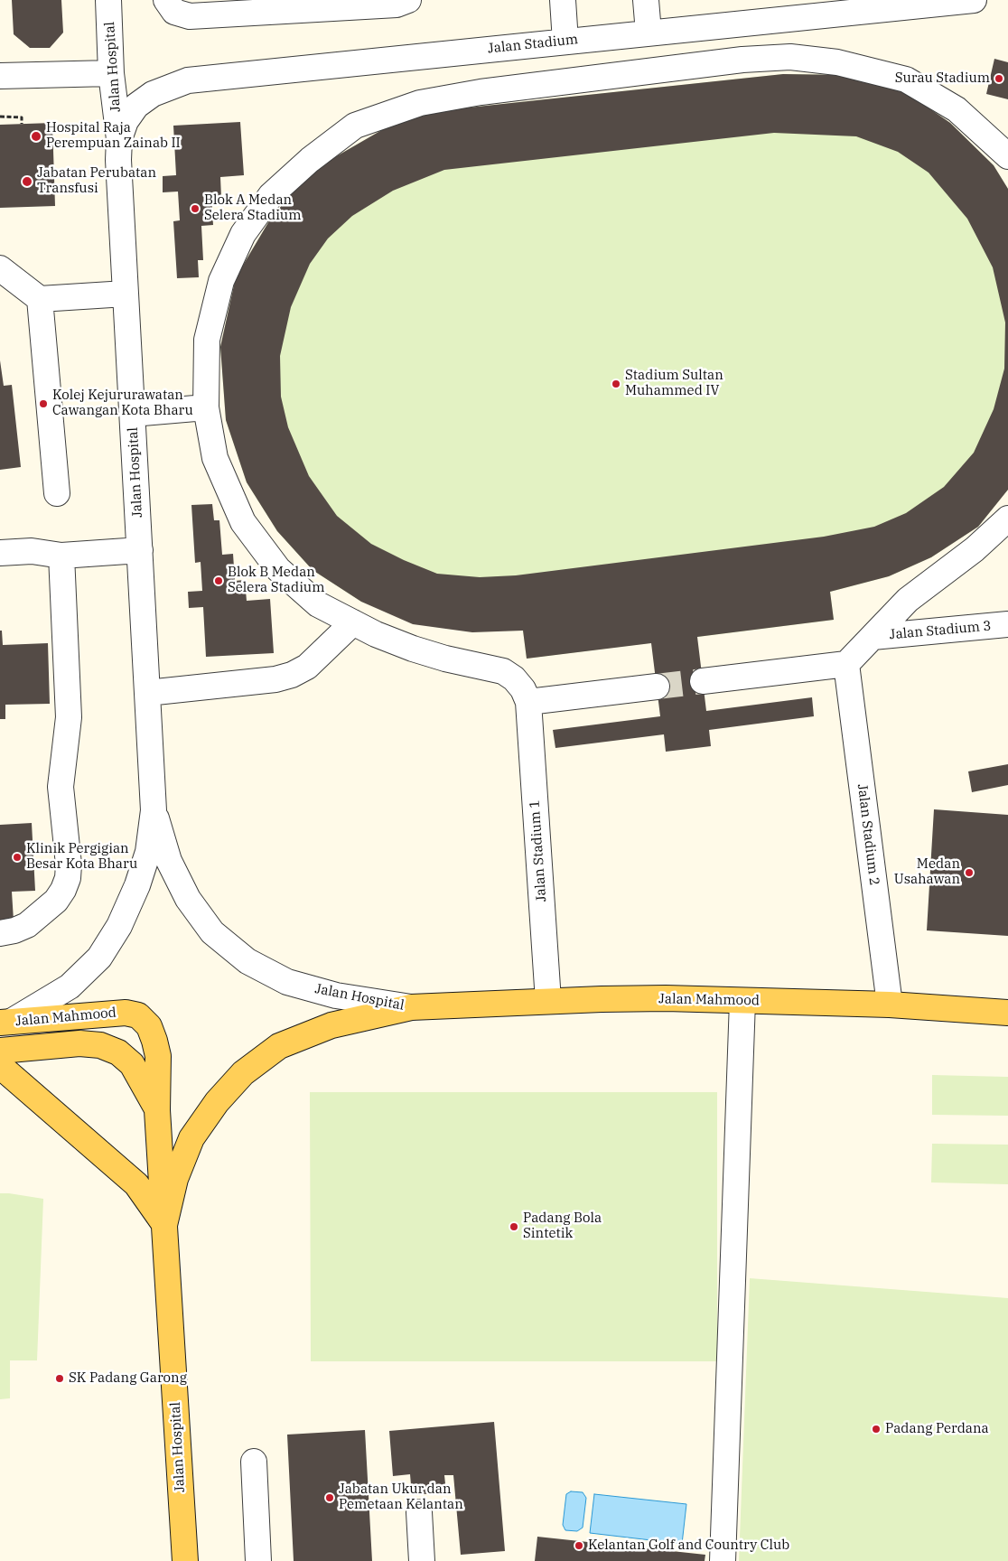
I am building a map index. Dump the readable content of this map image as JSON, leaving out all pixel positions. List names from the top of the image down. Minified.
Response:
{"streets":{"main road":["Jalan Hospital","Jalan Mahmood"],"street":["Jalan Stadium","Jalan Stadium 3","Jalan Stadium 2","Jalan Stadium 1"]},"crossings":[["Jalan Stadium","Jalan Hospital"],["Jalan Hospital","Jalan Mahmood"],["Jalan Stadium 2","Jalan Mahmood"],["Jalan Stadium 1","Jalan Mahmood"]],"places":["Surau Stadium","Hospital Raja Perempuan Zainab II","Jabatan Perubatan Transfusi","Blok A Medan Selera Stadium","Stadium Sultan Muhammed IV","Kolej Kejururawatan Cawangan Kota Bharu","Blok B Medan Selera Stadium","Klinik Pergigian Besar Kota Bharu","Medan Usahawan","Padang Bola Sintetik","SK Padang Garong","Padang Perdana","Jabatan Ukur dan Pemetaan Kelantan","Kelantan Golf and Country Club"]}
